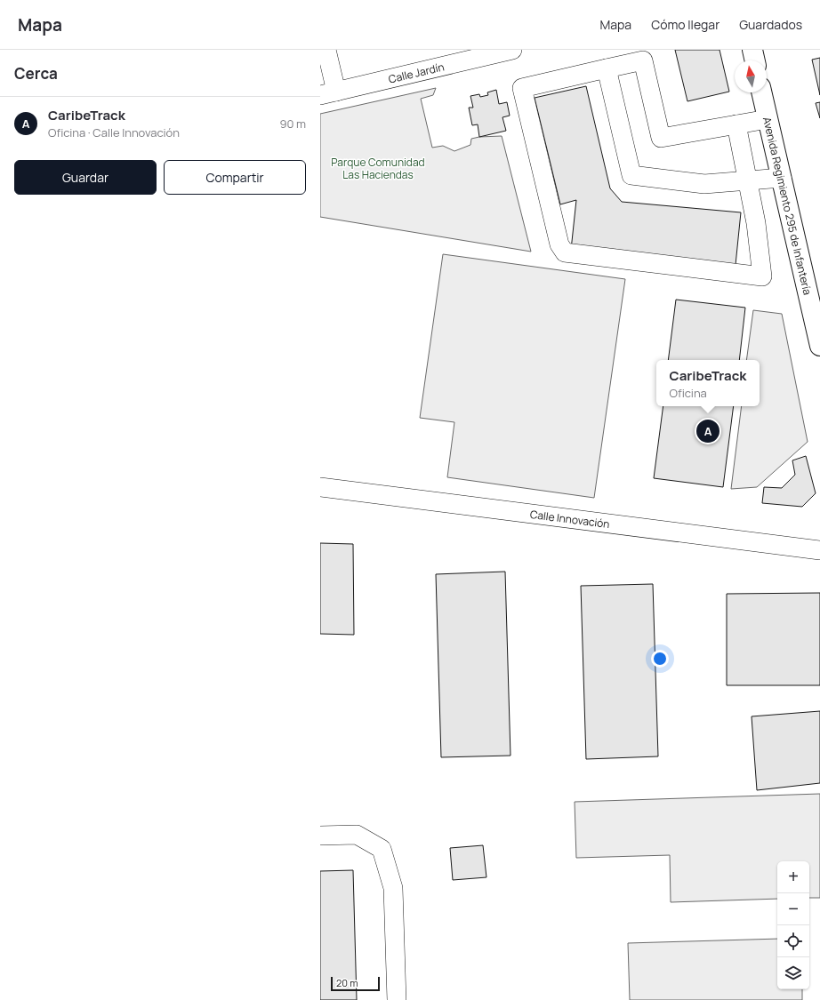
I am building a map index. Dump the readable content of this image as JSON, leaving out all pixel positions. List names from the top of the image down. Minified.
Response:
{"streets":{"main road":["Avenida Regimiento 295 de Infantería"],"street":["Calle Jardín","Calle Innovación"]},"parks":["Parque Comunidad Las Haciendas"],"scale_bar":"20 m","north":"top","page":{"header":"Mapa","nav":["Mapa","Cómo llegar","Guardados"],"heading":"Cerca","list":[{"mark":"A","name":"CaribeTrack","note":"Oficina · Calle Innovación","value":"90 m"}],"buttons":["Guardar","Compartir"],"popup":["CaribeTrack","Oficina"],"pins":"A","map_buttons":["+","−"],"scale":"20 m"}}
